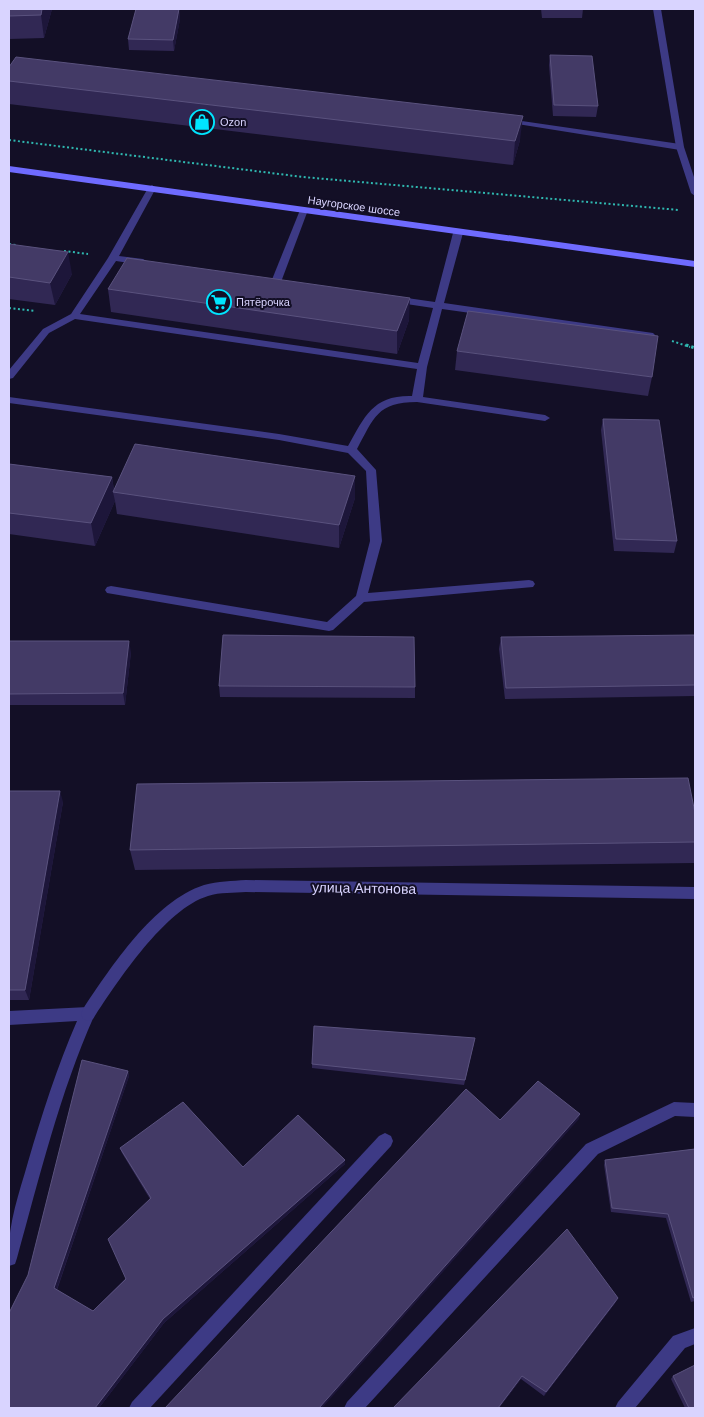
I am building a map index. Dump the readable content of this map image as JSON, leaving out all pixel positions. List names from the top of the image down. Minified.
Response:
{"streets":{"main road":["Наугорское шоссе"],"street":["улица Антонова"]},"places":{"shop":["Ozon"],"supermarket":["Пятёрочка"]}}
